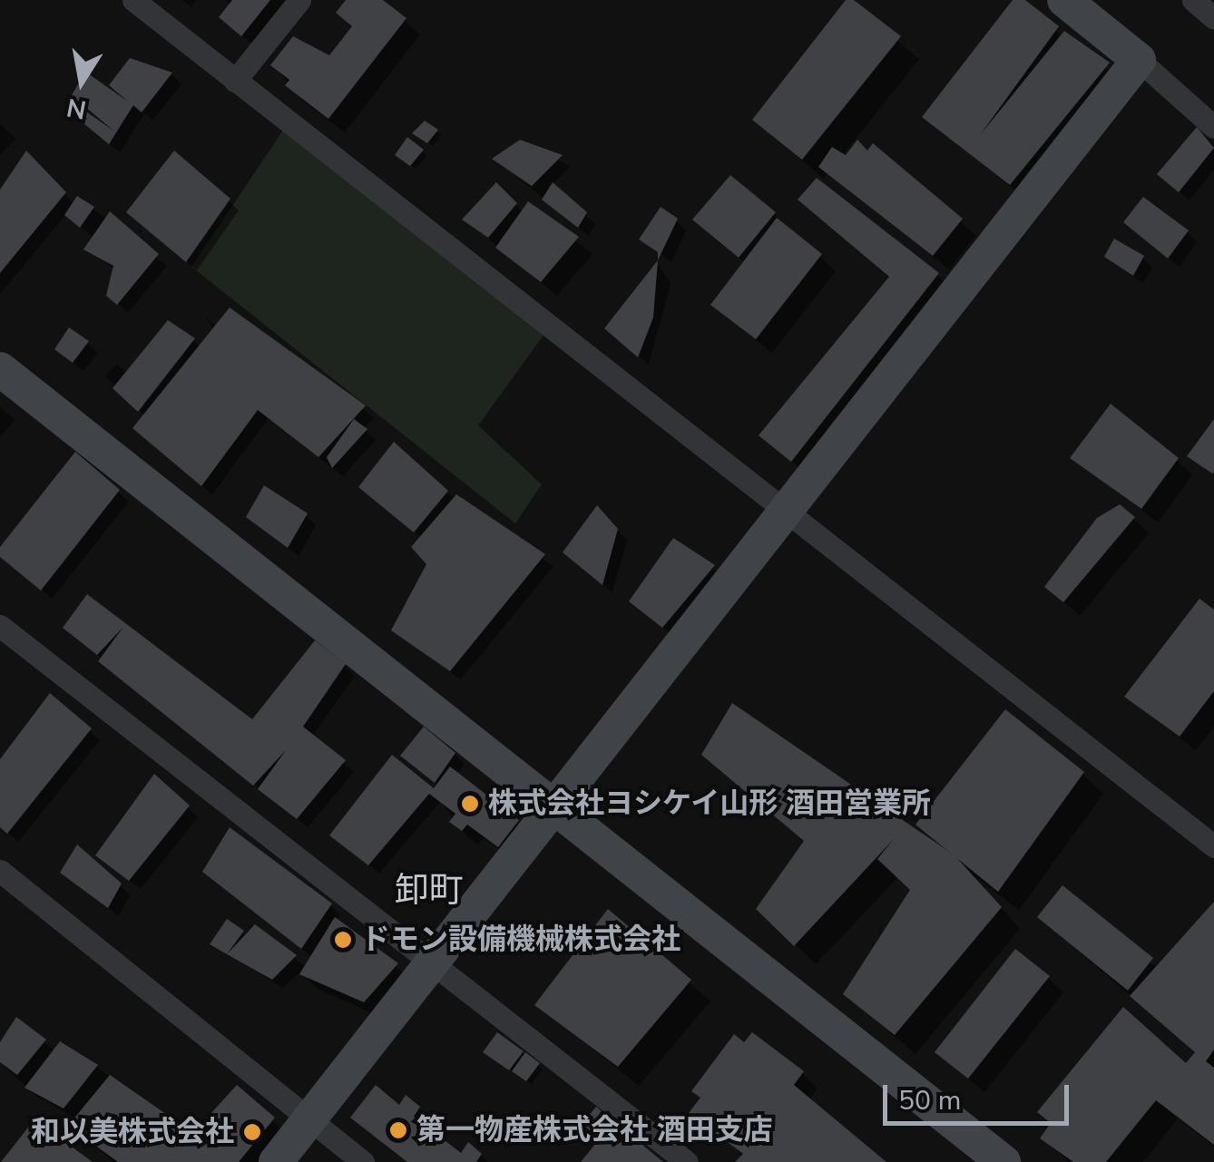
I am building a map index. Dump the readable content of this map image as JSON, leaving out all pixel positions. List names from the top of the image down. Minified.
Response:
{"districts":["卸町"],"places":["株式会社ヨシケイ山形 酒田営業所","ドモン設備機械株式会社","第一物産株式会社 酒田支店","和以美株式会社"],"scale_bar":"50 m","north":"bottom"}
